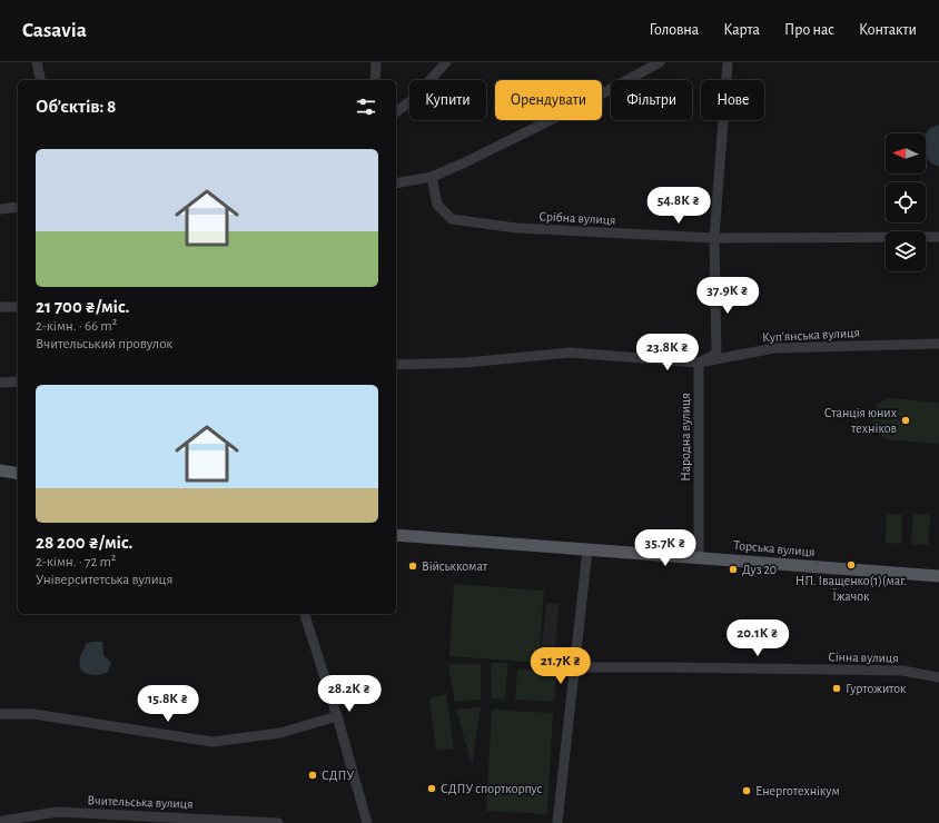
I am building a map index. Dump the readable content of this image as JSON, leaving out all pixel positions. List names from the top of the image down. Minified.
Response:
{"streets":{"main road":["Торська вулиця"],"street":["Срібна вулиця","Куп’янська вулиця","Народна вулиця","Сінна вулиця","Вчительська вулиця"]},"crossings":[["Куп’янська вулиця","Народна вулиця"],["Народна вулиця","Торська вулиця"]],"places":["Станцiя юних технiков","НП. Іващенко(1)(маг. Їжачок","Військкомат","Дуз 20","Гуртожиток","СДПУ","СДПУ спорткорпус","Енерготехнікум"],"north":"left","page":{"header":"Casavia","nav":["Головна","Карта","Про нас","Контакти"],"chip":["Купити","Орендувати","Фільтри","Нове"],"heading":"Об’єктів: 8","list":[{"name":"21 700 ₴/міс.","note":"2-кімн. · 66 m² · Вчительський провулок"},{"name":"28 200 ₴/міс.","note":"2-кімн. · 72 m² · Університетська вулиця"}],"price":["54.8K ₴","37.9K ₴","23.8K ₴","35.7K ₴","20.1K ₴","21.7K ₴","28.2K ₴","15.8K ₴"]}}
